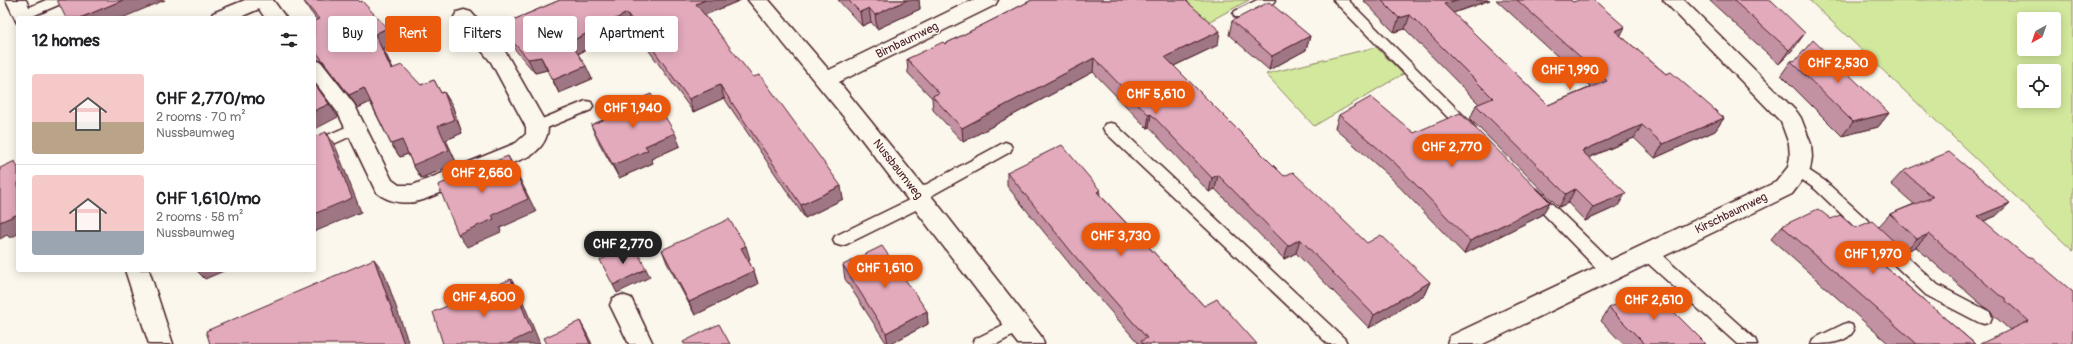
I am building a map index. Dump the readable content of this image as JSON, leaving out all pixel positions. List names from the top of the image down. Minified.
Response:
{"streets":{"street":["Birnbaumweg","Nussbaumweg","Kirschbaumweg"]},"crossings":[["Birnbaumweg","Nussbaumweg"]],"north":"bottom left","page":{"chip":["Buy","Rent","Filters","New","Apartment"],"heading":"12 homes","price":["CHF 2,530","CHF 1,990","CHF 5,610","CHF 1,940","CHF 2,770","CHF 2,660","CHF 3,730","CHF 2,770","CHF 1,970","CHF 1,610","CHF 4,600","CHF 2,610"],"list":[{"name":"CHF 2,770/mo","note":"2 rooms · 70 m² · Nussbaumweg"},{"name":"CHF 1,610/mo","note":"2 rooms · 58 m² · Nussbaumweg"}]}}
